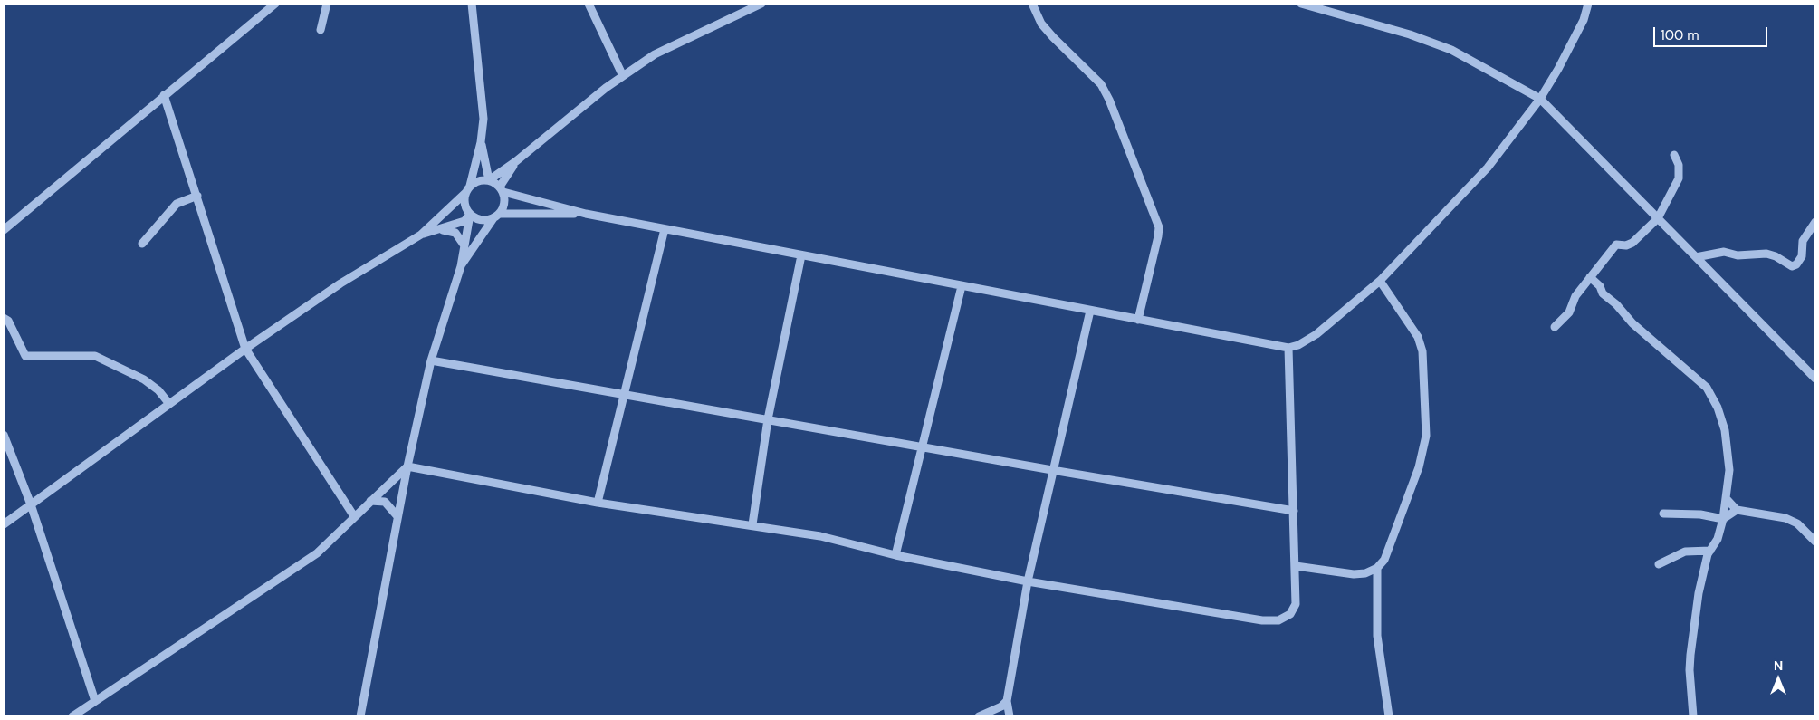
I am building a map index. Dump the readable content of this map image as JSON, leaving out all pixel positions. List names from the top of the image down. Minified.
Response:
{"scale_bar":"100 m","north":"top"}
